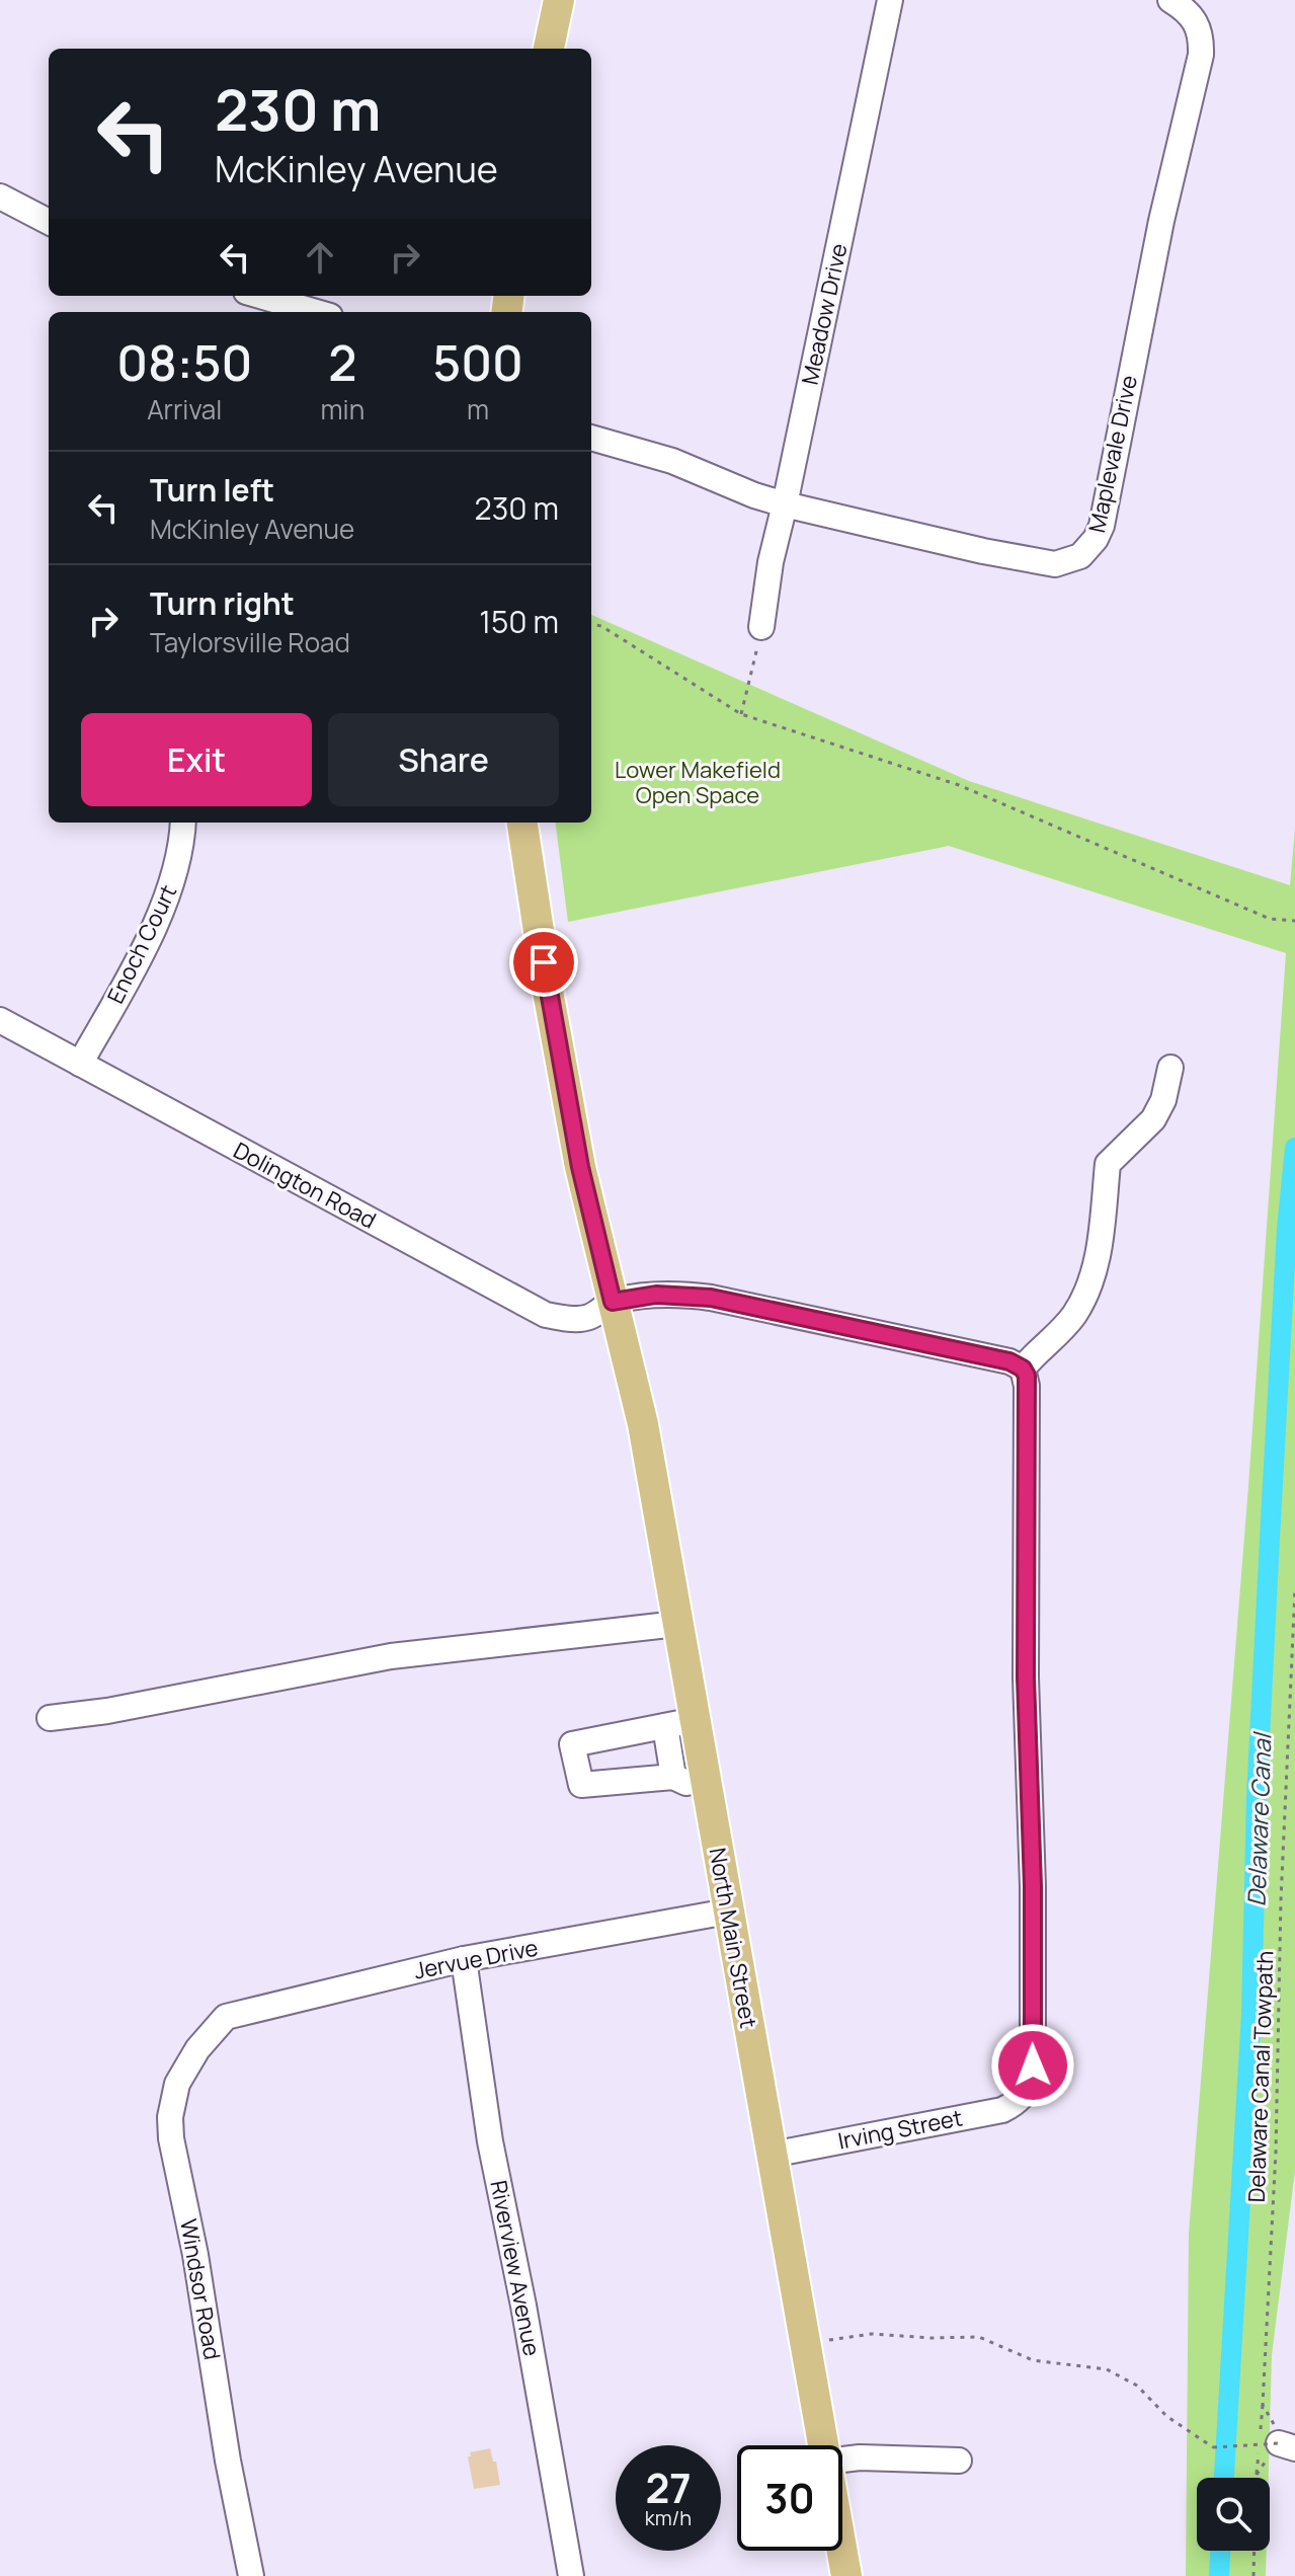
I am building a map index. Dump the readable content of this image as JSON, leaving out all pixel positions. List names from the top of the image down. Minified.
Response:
{"streets":{"main road":["North Main Street"],"street":["Meadow Drive","Maplevale Drive","Enoch Court","Dolington Road","Jervue Drive","Irving Street","Riverview Avenue","Windsor Road"],"path":["Delaware Canal Towpath"]},"crossings":[["Meadow Drive","Maplevale Drive"],["Enoch Court","Dolington Road"],["Dolington Road","North Main Street"],["Dolington Road","Irving Street"],["North Main Street","Jervue Drive"],["North Main Street","Irving Street"],["Jervue Drive","Riverview Avenue"],["Jervue Drive","Windsor Road"]],"water":["Delaware Canal"],"parks":["Lower Makefield Open Space"],"page":{"turn":["230 m","McKinley Avenue"],"eta":["08:50","Arrival","2","min","500","m"],"list":[{"name":"Turn left","note":"McKinley Avenue","value":"230 m"},{"name":"Turn right","note":"Taylorsville Road","value":"150 m"}],"buttons":["Exit","Share"],"speed":"27 km/h","limit":"30"}}
